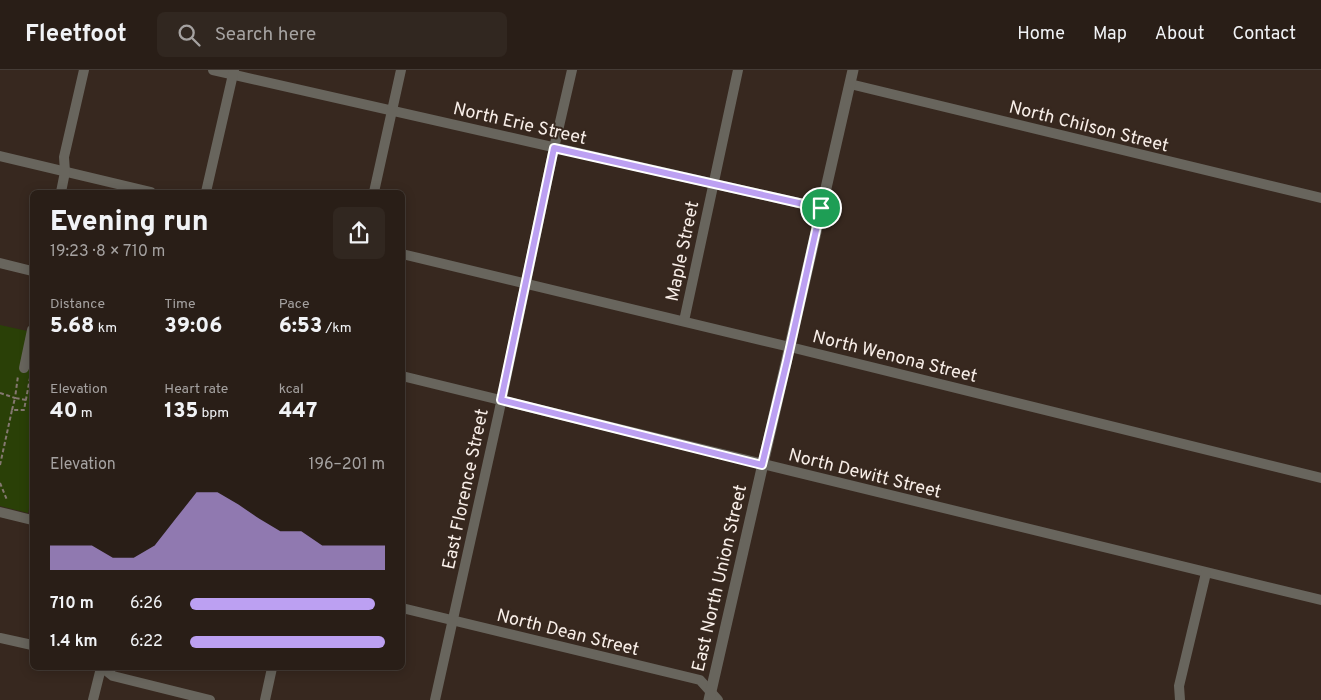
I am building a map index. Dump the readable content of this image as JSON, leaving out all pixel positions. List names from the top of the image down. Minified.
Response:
{"streets":{"street":["North Erie Street","North Chilson Street","Maple Street","North Wenona Street","North Dewitt Street","East Florence Street","East North Union Street","North Dean Street"]},"crossings":[["North Erie Street","Maple Street"],["North Erie Street","East Florence Street"],["North Erie Street","East North Union Street"],["North Chilson Street","East North Union Street"],["Maple Street","North Wenona Street"],["North Wenona Street","East Florence Street"],["North Wenona Street","East North Union Street"],["North Dewitt Street","East Florence Street"],["North Dewitt Street","East North Union Street"],["East Florence Street","North Dean Street"],["East North Union Street","North Dean Street"]],"page":{"header":"Fleetfoot","search":"Search here","nav":["Home","Map","About","Contact"],"heading":["Evening run","19:23 · 8 × 710 m"],"stats":[["Distance","5.68 km"],["Time","39:06"],["Pace","6:53 /km"],["Elevation","40 m"],["Heart rate","135 bpm"],["kcal","447"]],"chart":["Elevation","196–201 m"],"list":[{"name":"710 m","note":"6:26"},{"name":"1.4 km","note":"6:22"}]}}
